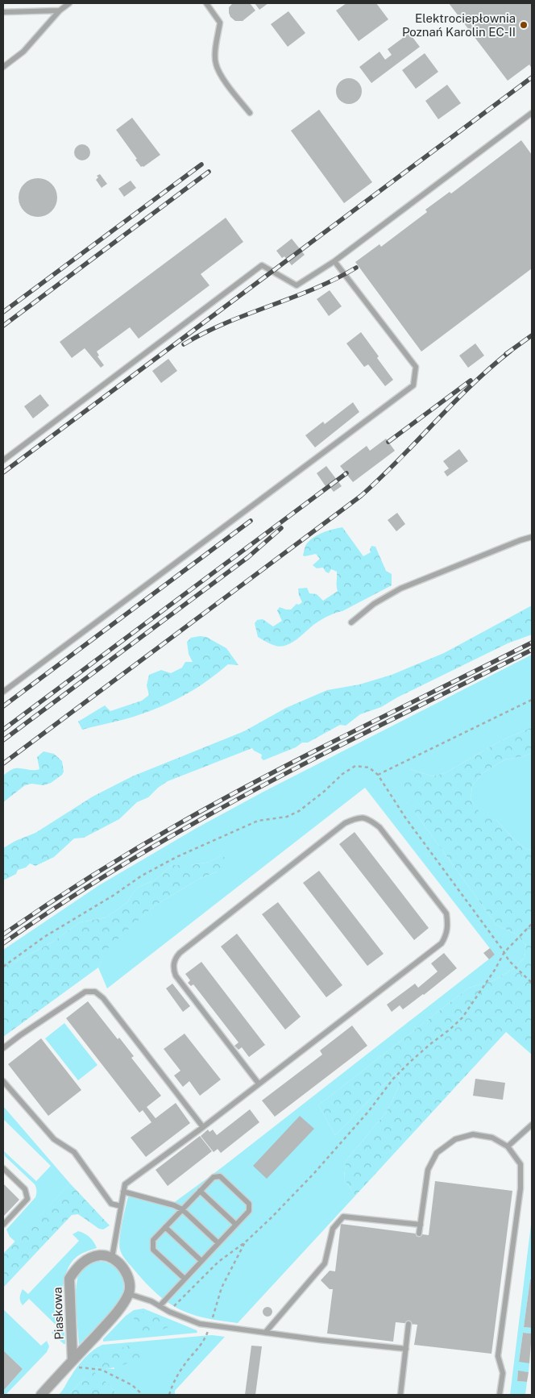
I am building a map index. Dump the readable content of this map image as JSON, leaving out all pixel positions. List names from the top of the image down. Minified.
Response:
{"streets":{"street":["Piaskowa"]},"places":["Elektrociepłownia Poznań Karolin EC-II"]}
